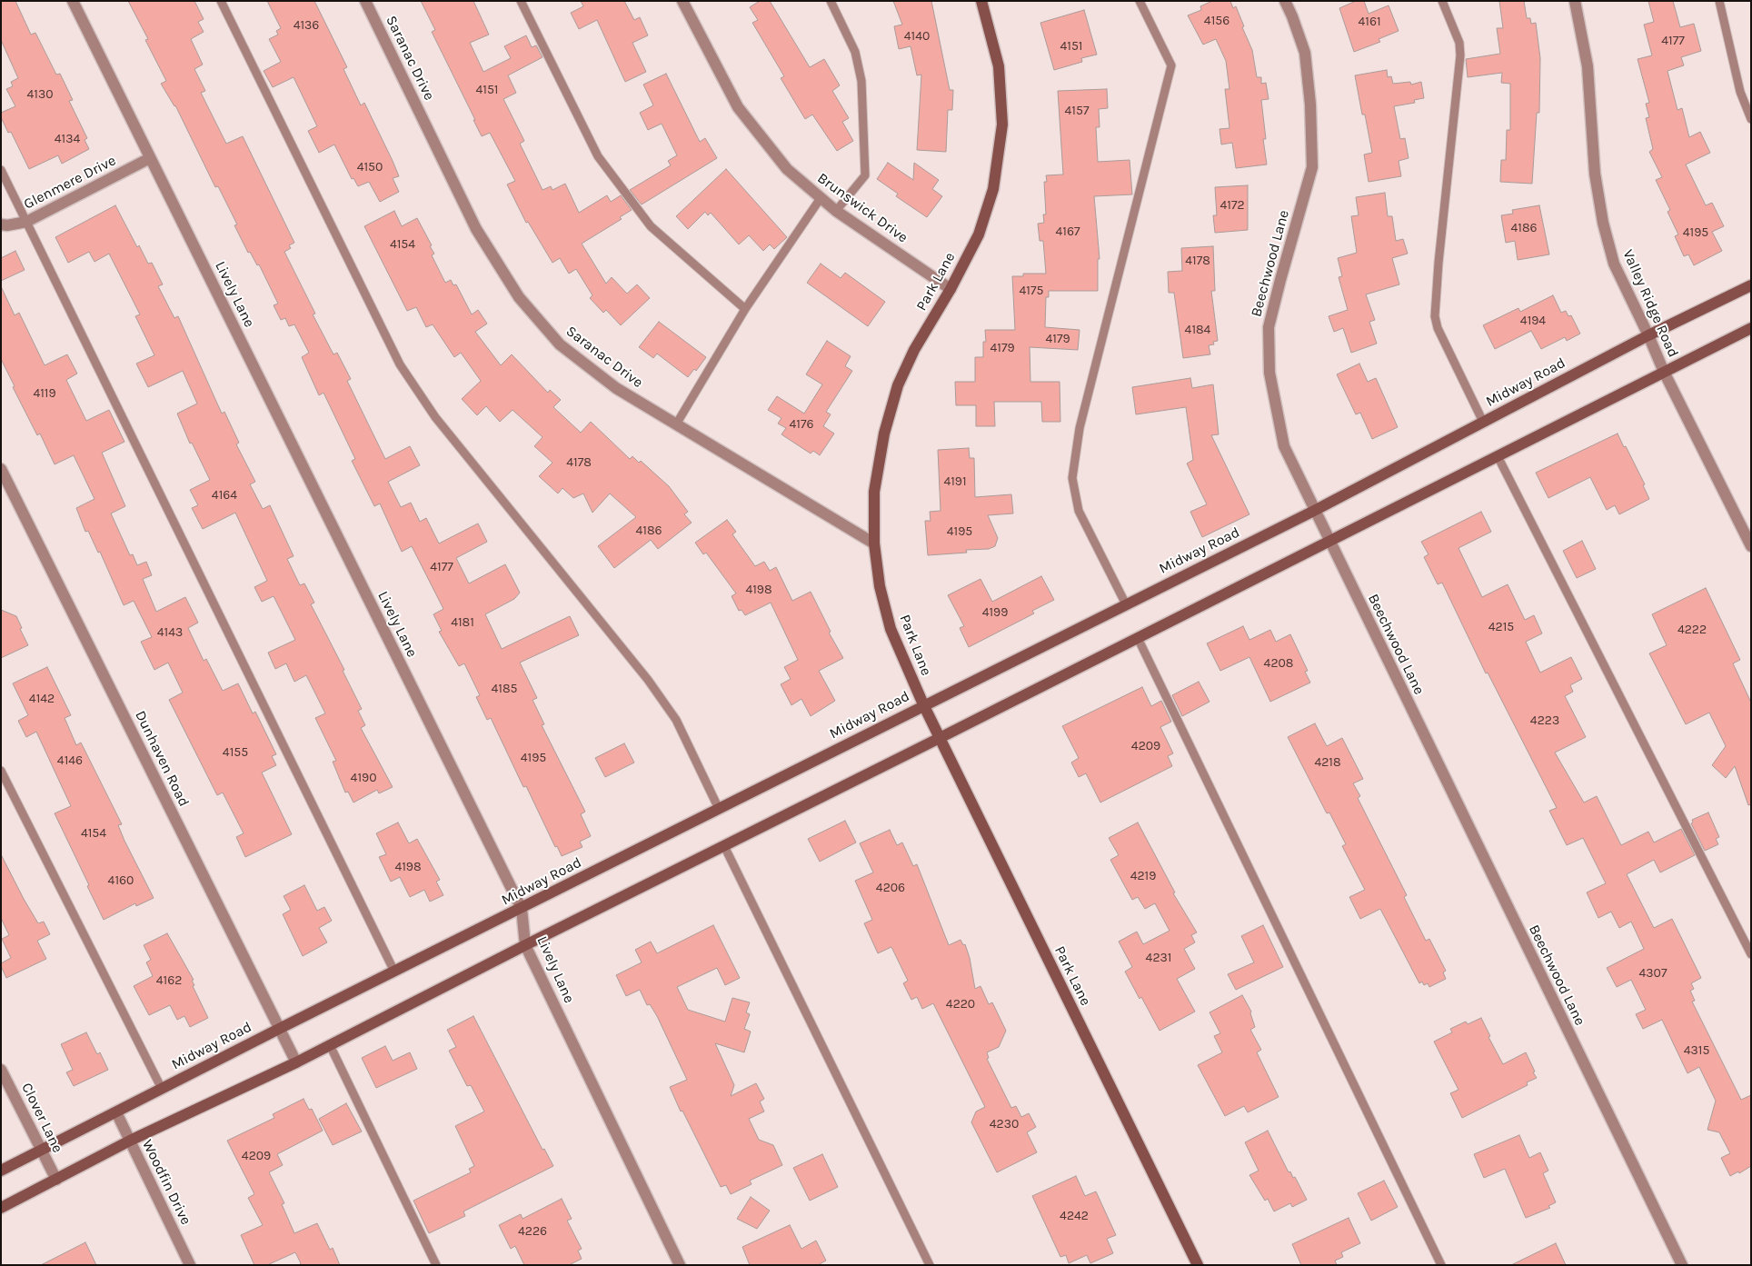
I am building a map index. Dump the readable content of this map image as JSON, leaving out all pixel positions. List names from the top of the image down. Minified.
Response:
{"streets":{"main road":["Park Lane","Midway Road"],"street":["Saranac Drive","Glenmere Drive","Brunswick Drive","Beechwood Lane","Lively Lane","Valley Ridge Road","Dunhaven Road","Clover Lane","Woodfin Drive"]},"crossings":[["Saranac Drive","Park Lane"],["Glenmere Drive","Lively Lane"],["Brunswick Drive","Park Lane"],["Beechwood Lane","Midway Road"],["Park Lane","Midway Road"],["Lively Lane","Midway Road"],["Valley Ridge Road","Midway Road"],["Midway Road","Dunhaven Road"],["Midway Road","Clover Lane"],["Midway Road","Woodfin Drive"]],"house_numbers":["4156","4161","4136","4140","4177","4151","4151","4130","4157","4134","4150","4172","4186","4167","4195","4154","4178","4175","4194","4184","4179","4179","4119","4176","4178","4191","4164","4186","4195","4177","4198","4199","4181","4215","4222","4143","4208","4185","4142","4223","4209","4155","4195","4146","4218","4190","4154","4198","4219","4160","4206","4231","4307","4162","4220","4315","4230","4209","4242","4226"]}
